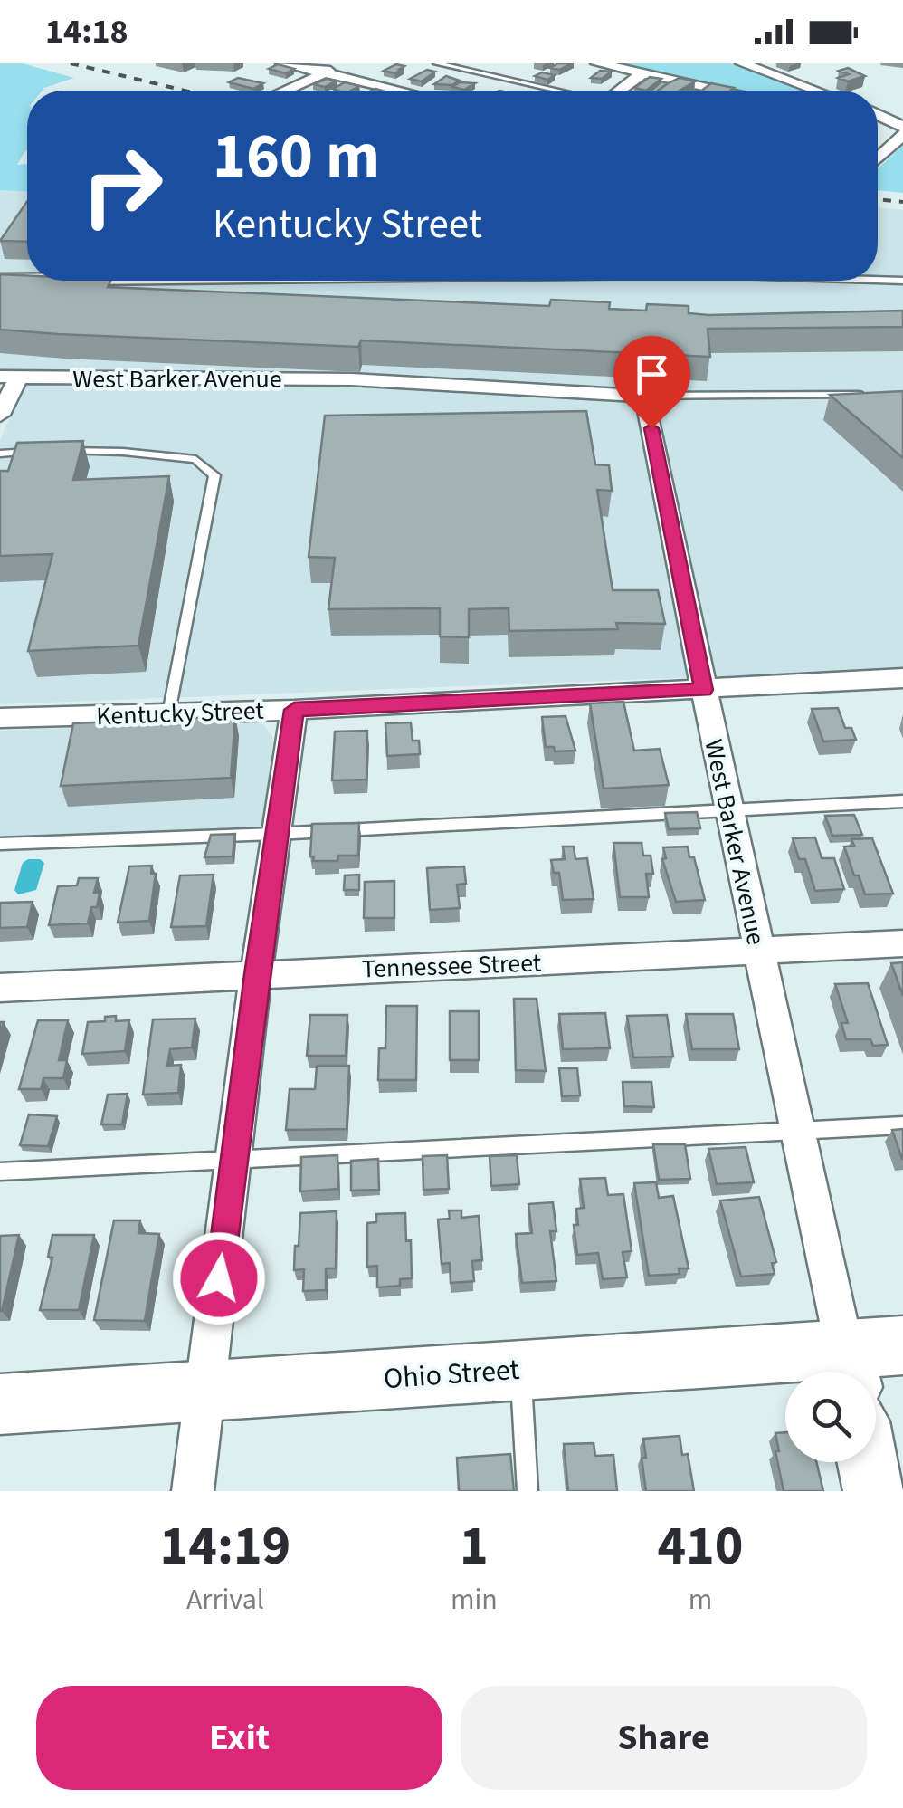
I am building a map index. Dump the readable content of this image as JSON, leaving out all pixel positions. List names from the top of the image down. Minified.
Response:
{"streets":{"street":["West Barker Avenue","Kentucky Street","Tennessee Street","Ohio Street"]},"crossings":[["West Barker Avenue","Kentucky Street"],["West Barker Avenue","Tennessee Street"],["West Barker Avenue","Ohio Street"]],"page":{"status":"14:18","turn":["160 m","Kentucky Street"],"eta":["14:19","Arrival","1","min","410","m"],"buttons":["Exit","Share"]}}
